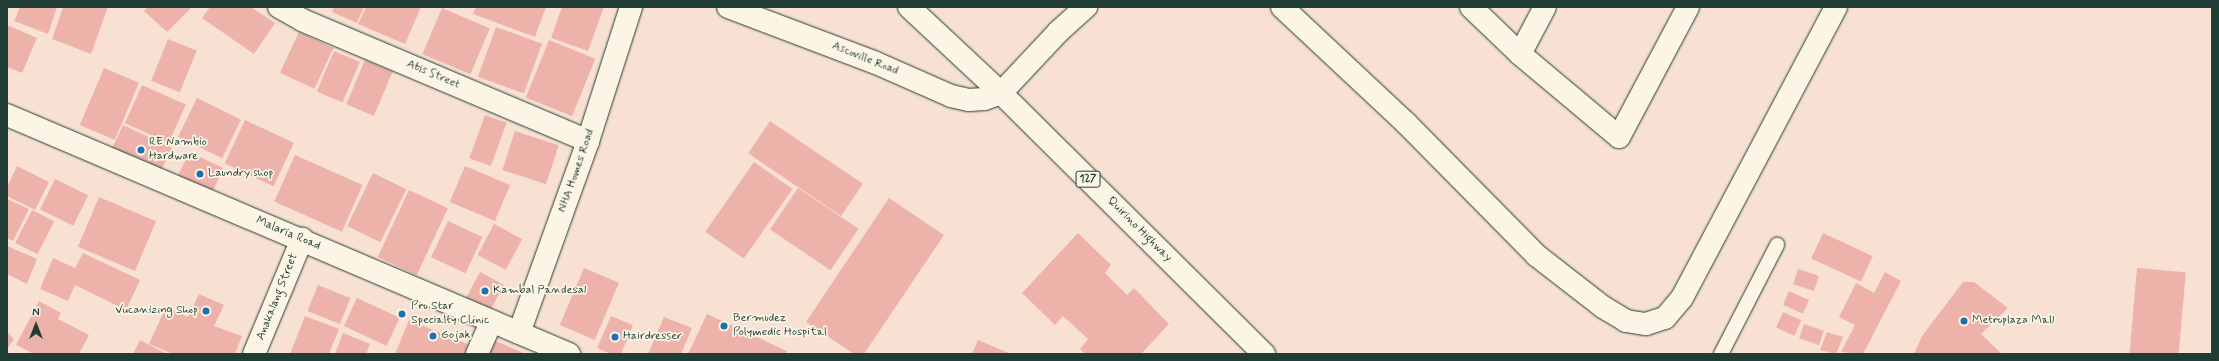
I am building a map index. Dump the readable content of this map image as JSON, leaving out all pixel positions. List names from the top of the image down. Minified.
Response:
{"streets":{"street":["Ascoville Road","Atis Street","NHA Homes Road","127","Quirino Highway","Malaria Road","Anakalang Street"]},"crossings":[["Ascoville Road","Quirino Highway"],["Atis Street","NHA Homes Road"],["NHA Homes Road","Malaria Road"],["Malaria Road","Anakalang Street"]],"places":["RE Nambio Hardware","Laundry shop","Kambal Pandesal","Vucanizing Shop","Pro Star Specialty Clinic","Metroplaza Mall","Bermudez Polymedic Hospital","Gojak","Hairdresser"],"north":"top"}
